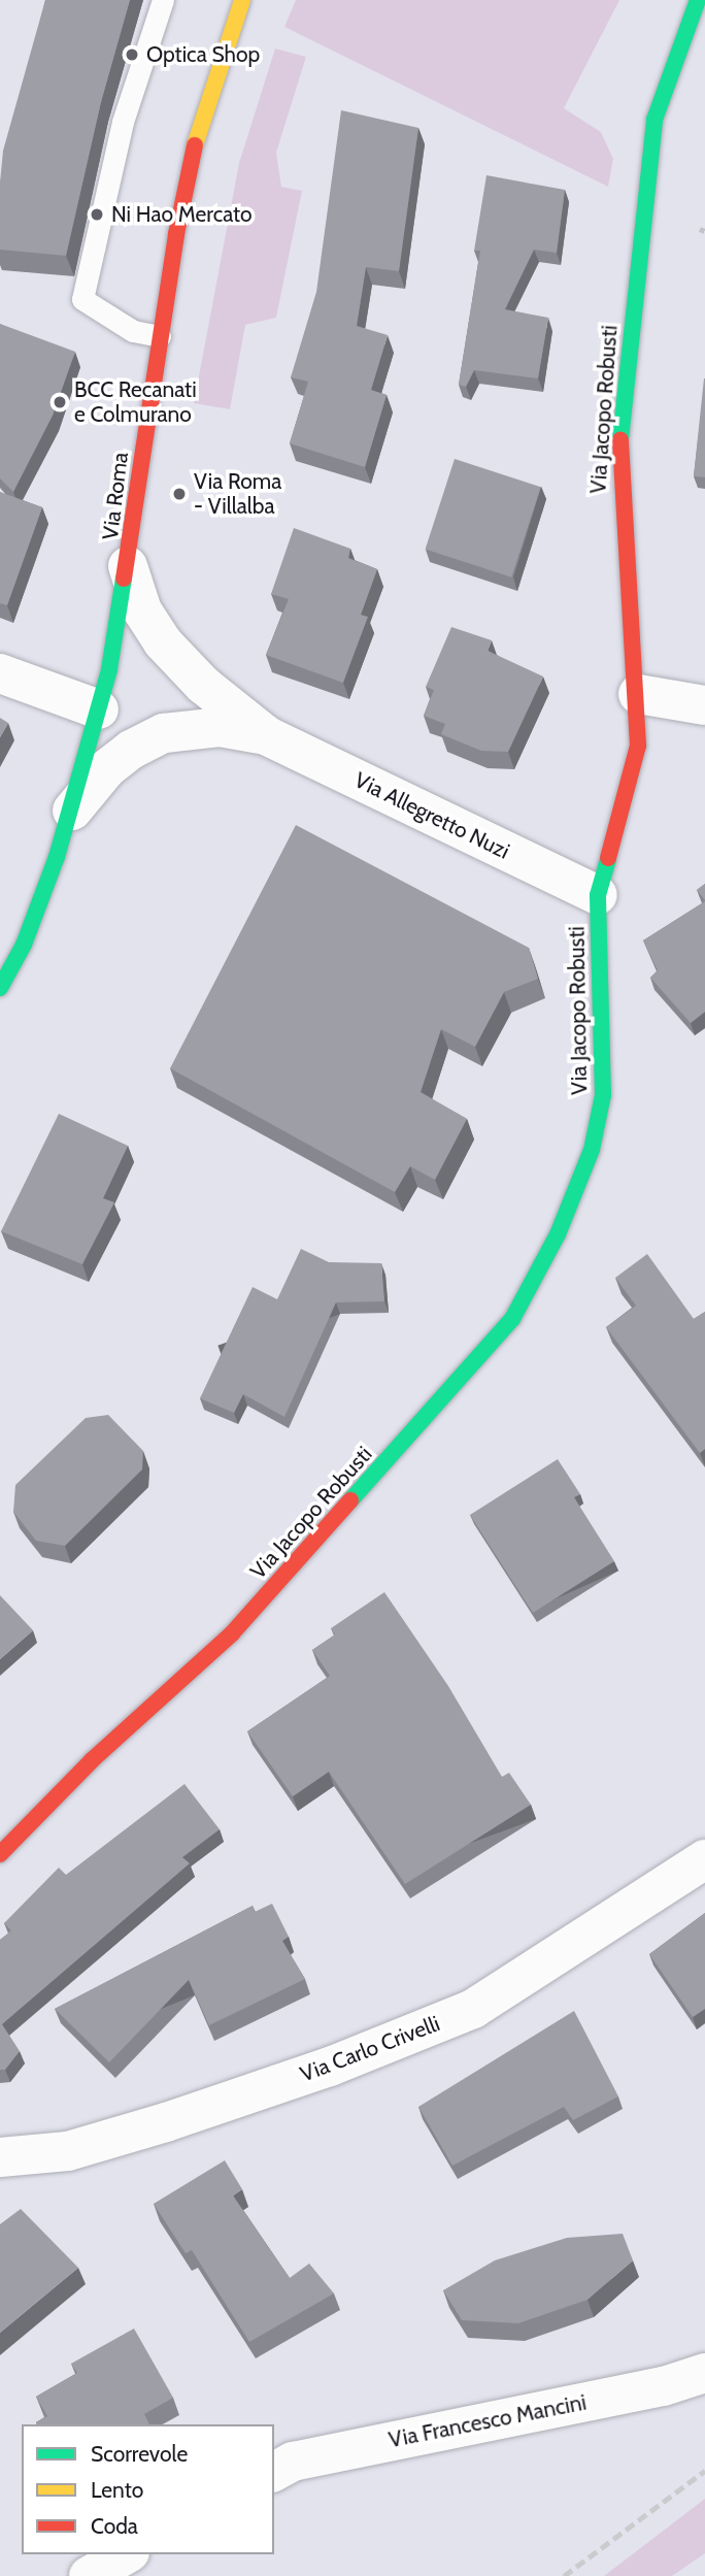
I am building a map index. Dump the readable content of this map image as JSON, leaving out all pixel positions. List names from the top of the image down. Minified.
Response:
{"streets":{"street":["Via Jacopo Robusti","Via Roma","Via Allegretto Nuzi","Via Carlo Crivelli","Via Francesco Mancini"]},"crossings":[["Via Jacopo Robusti","Via Allegretto Nuzi"],["Via Roma","Via Allegretto Nuzi"]],"places":["Optica Shop","Ni Hao Mercato","BCC Recanati e Colmurano","Via Roma - Villalba"],"legend":["Scorrevole","Lento","Coda"]}
